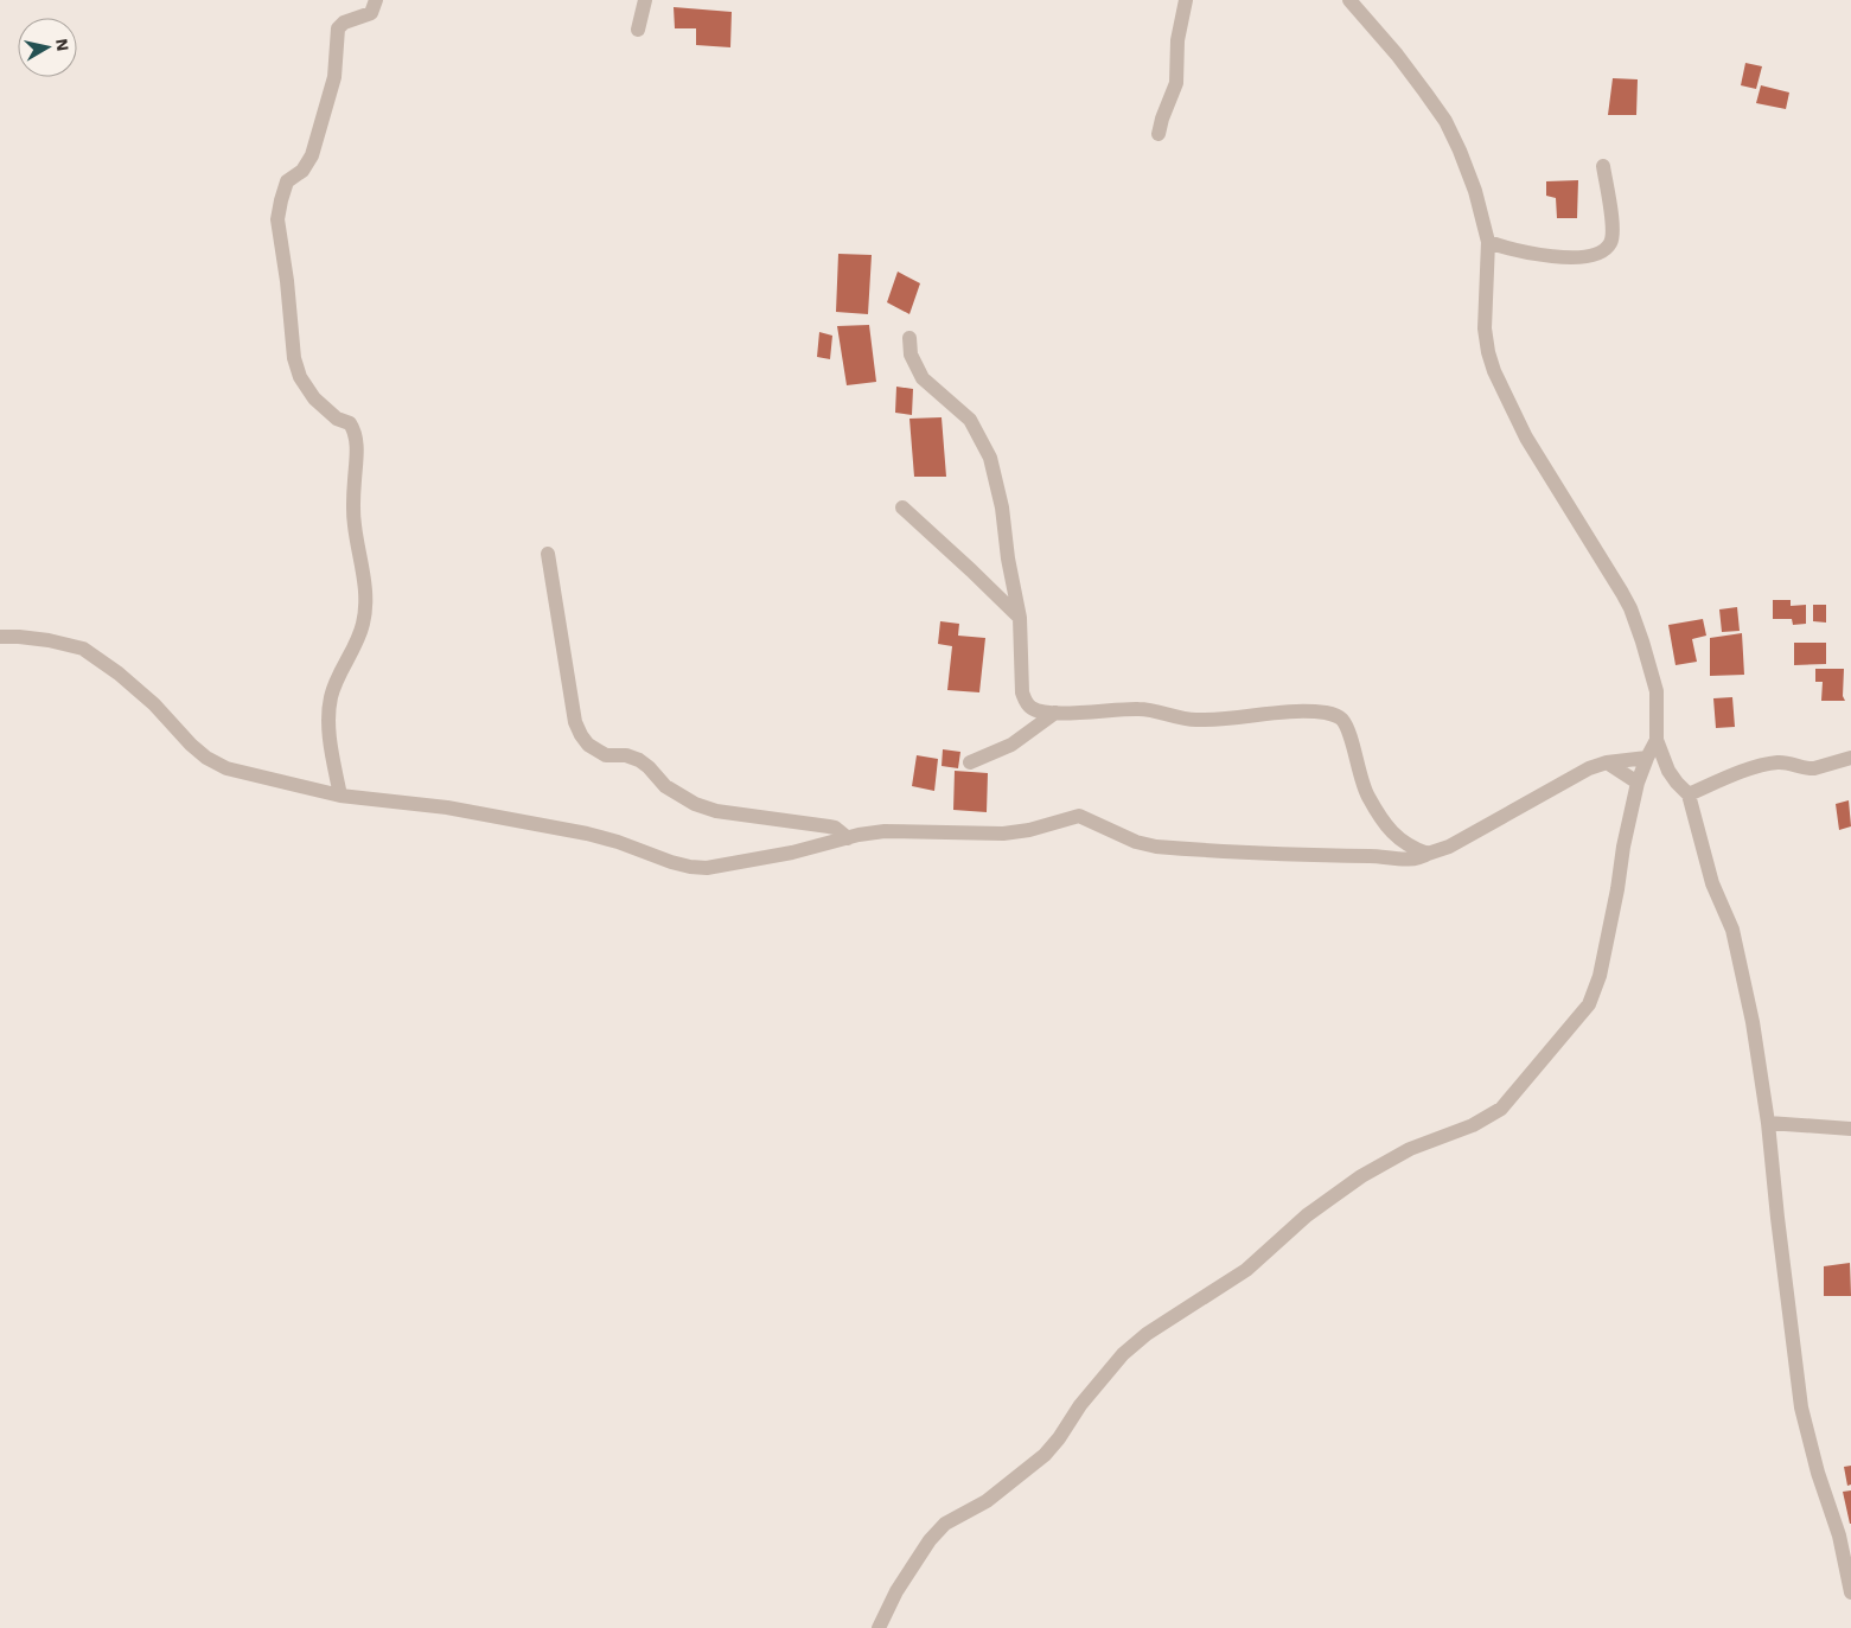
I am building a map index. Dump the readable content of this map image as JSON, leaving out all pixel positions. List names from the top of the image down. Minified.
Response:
{"north":"right"}
